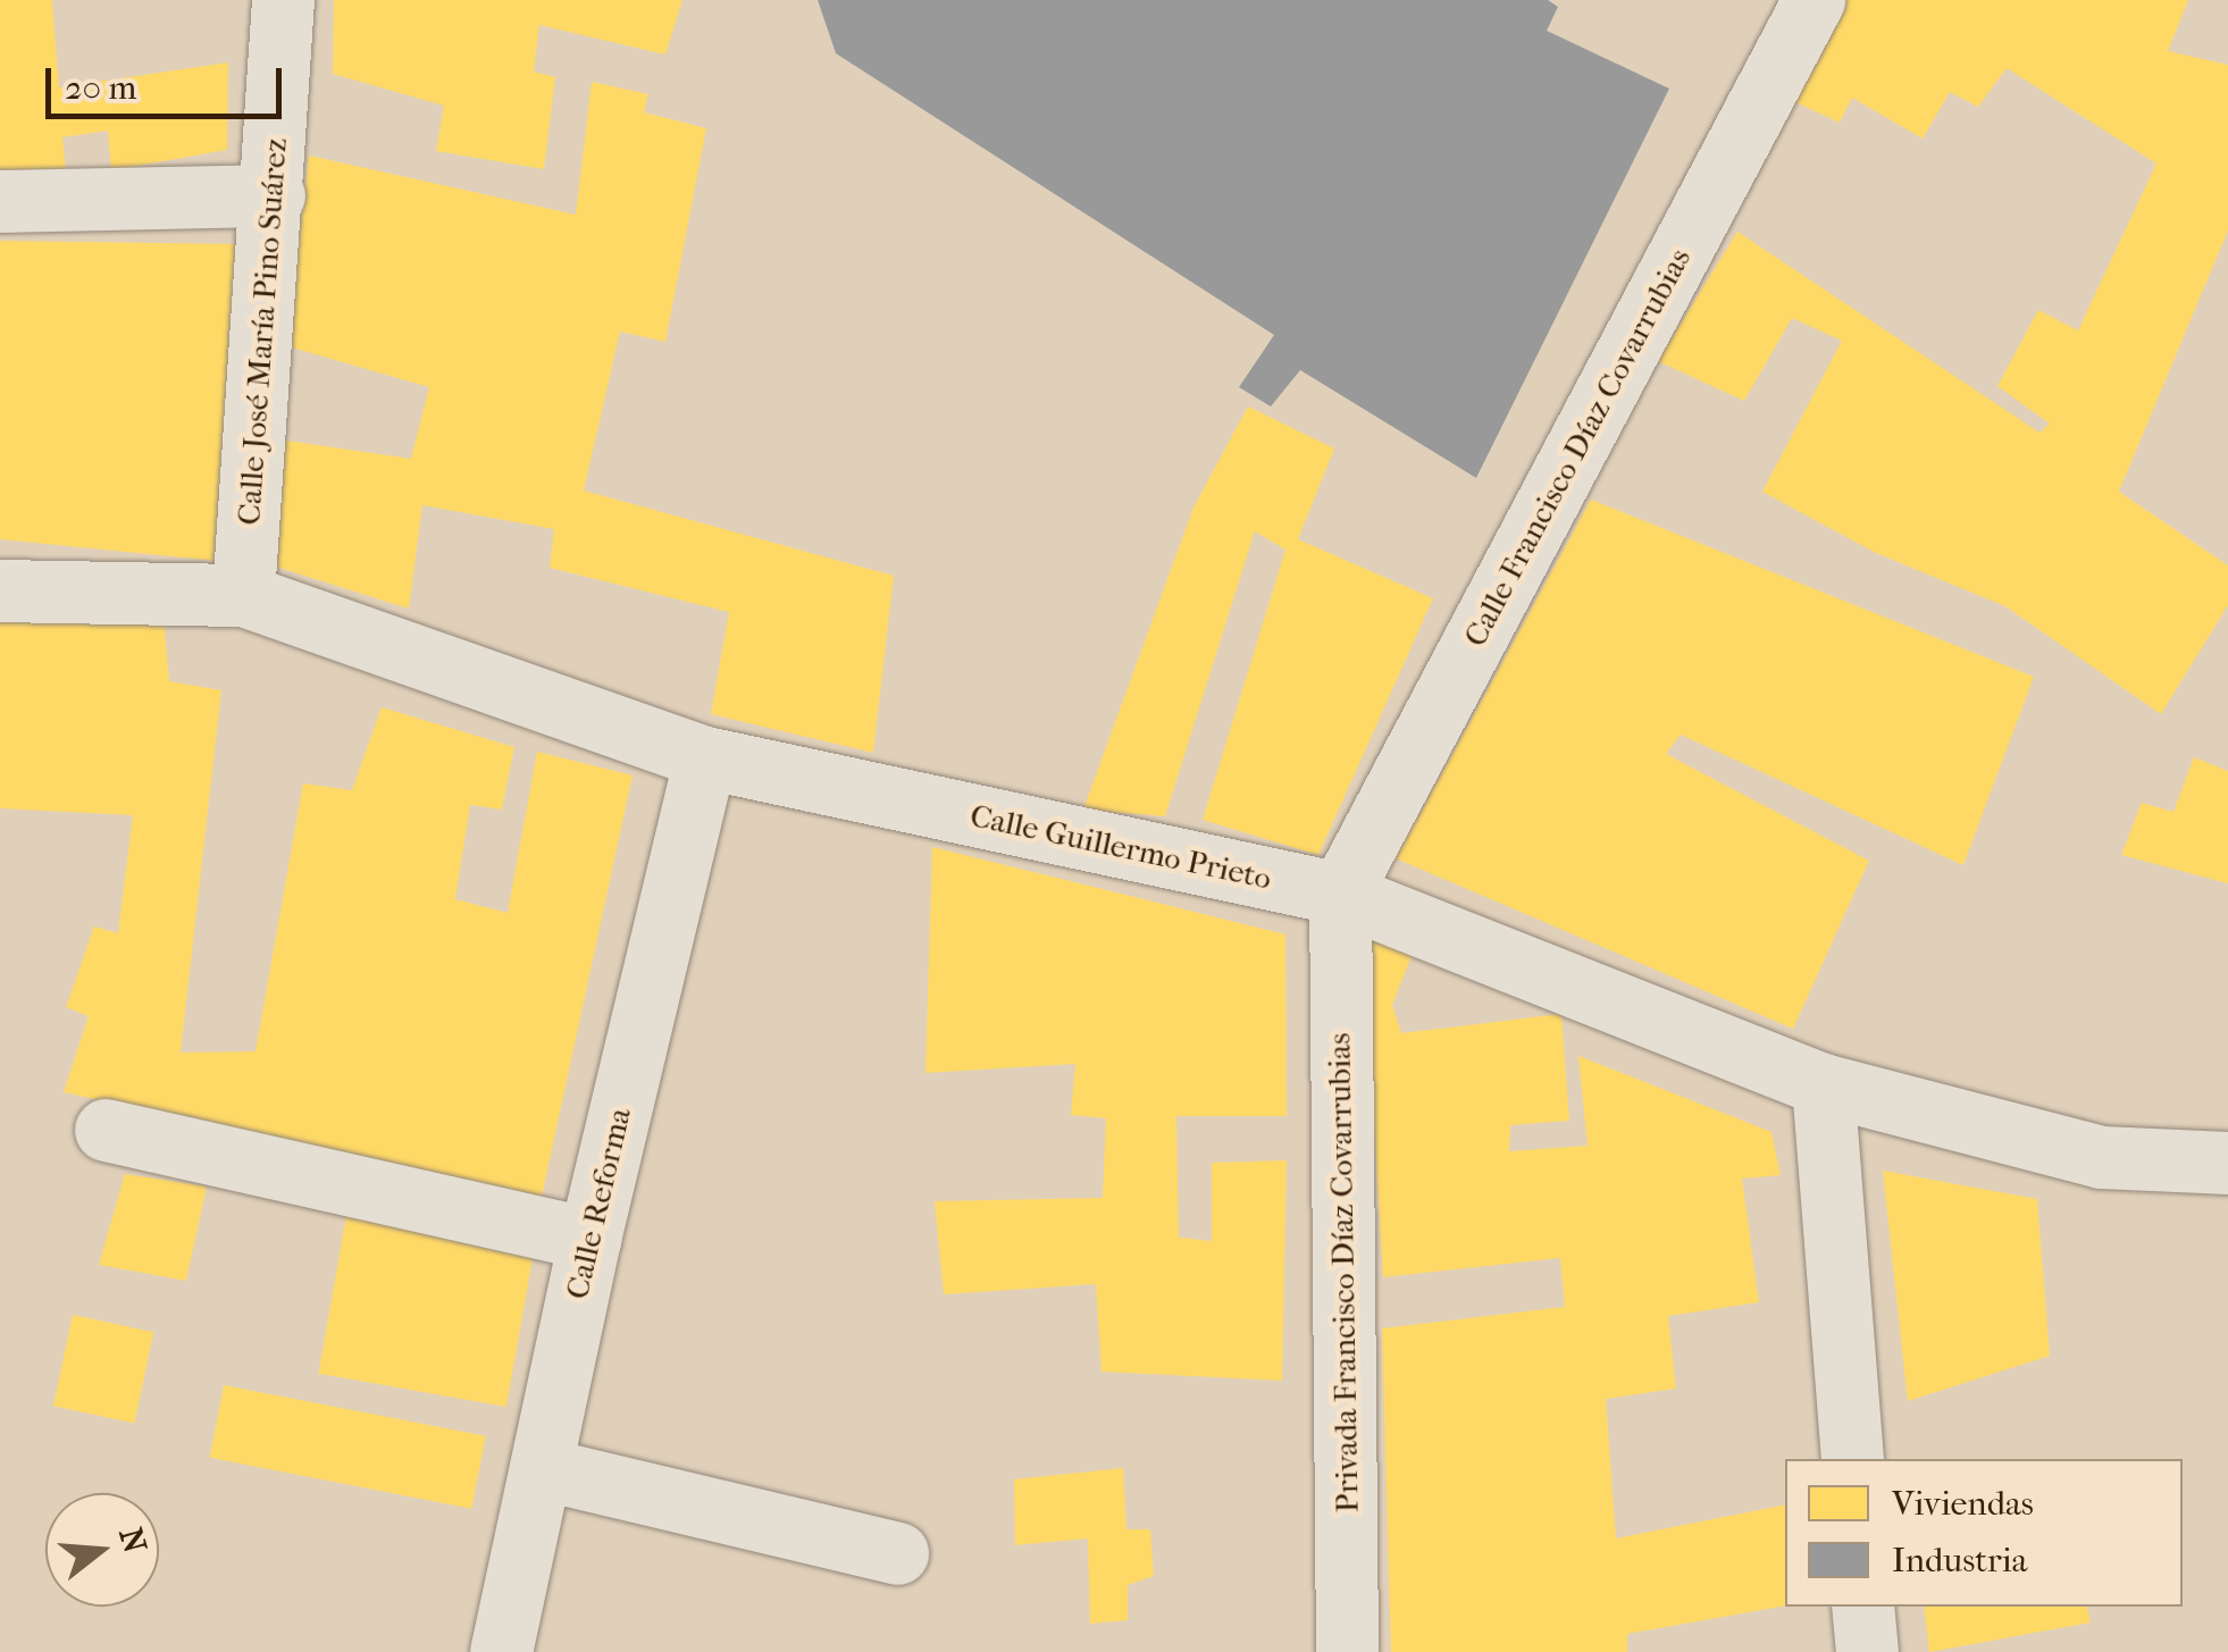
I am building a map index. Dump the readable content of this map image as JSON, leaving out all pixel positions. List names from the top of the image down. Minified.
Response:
{"streets":{"street":["Calle José María Pino Suárez","Calle Francisco Díaz Covarrubias","Calle Guillermo Prieto","Calle Reforma","Privada Francisco Díaz Covarrubias"]},"crossings":[["Calle José María Pino Suárez","Calle Guillermo Prieto"],["Calle Francisco Díaz Covarrubias","Calle Guillermo Prieto"],["Calle Francisco Díaz Covarrubias","Privada Francisco Díaz Covarrubias"],["Calle Guillermo Prieto","Calle Reforma"],["Calle Guillermo Prieto","Privada Francisco Díaz Covarrubias"]],"legend":["Viviendas","Industria"],"scale_bar":"20 m","north":"right"}
